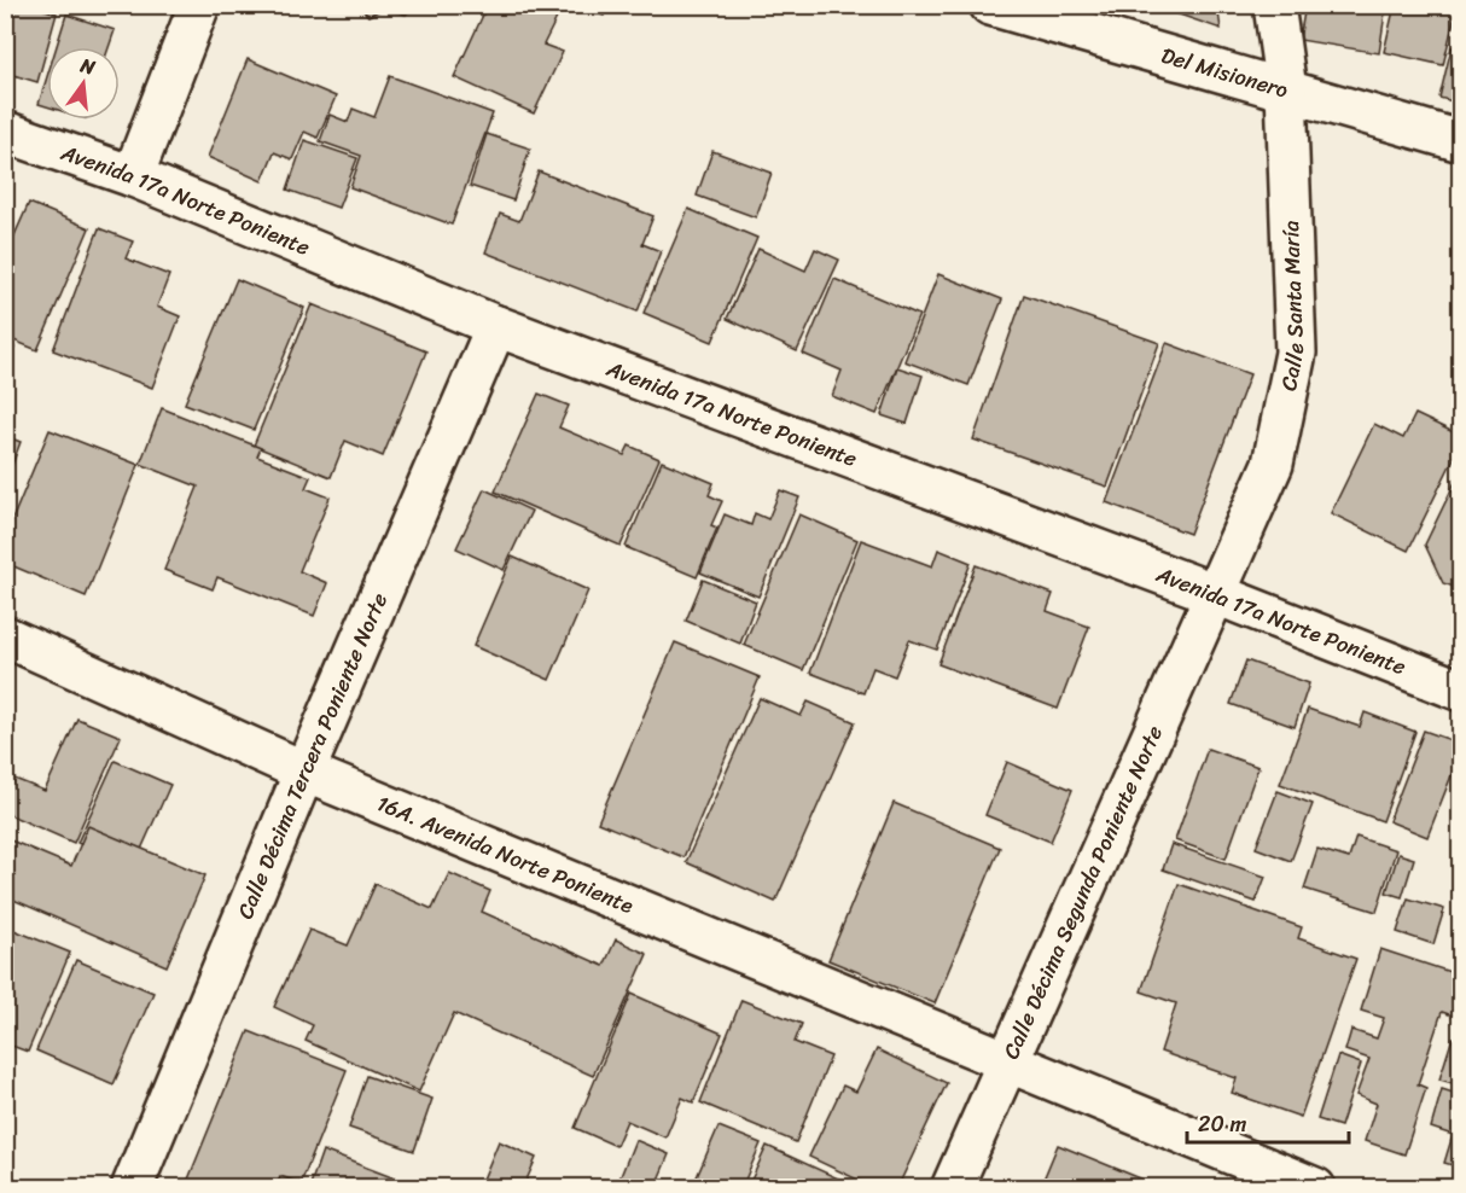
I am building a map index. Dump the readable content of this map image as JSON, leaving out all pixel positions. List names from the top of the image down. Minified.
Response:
{"streets":{"street":["Del Misionero","Avenida 17a Norte Poniente","Calle Santa María","Calle Décima Tercera Poniente Norte","16A. Avenida Norte Poniente","Calle Décima Segunda Poniente Norte"]},"crossings":[["Del Misionero","Calle Santa María"],["Avenida 17a Norte Poniente","Calle Santa María"],["Avenida 17a Norte Poniente","Calle Décima Tercera Poniente Norte"],["Avenida 17a Norte Poniente","Calle Décima Segunda Poniente Norte"],["Calle Santa María","Calle Décima Segunda Poniente Norte"],["Calle Décima Tercera Poniente Norte","16A. Avenida Norte Poniente"],["16A. Avenida Norte Poniente","Calle Décima Segunda Poniente Norte"]],"scale_bar":"20 m","north":"top"}
